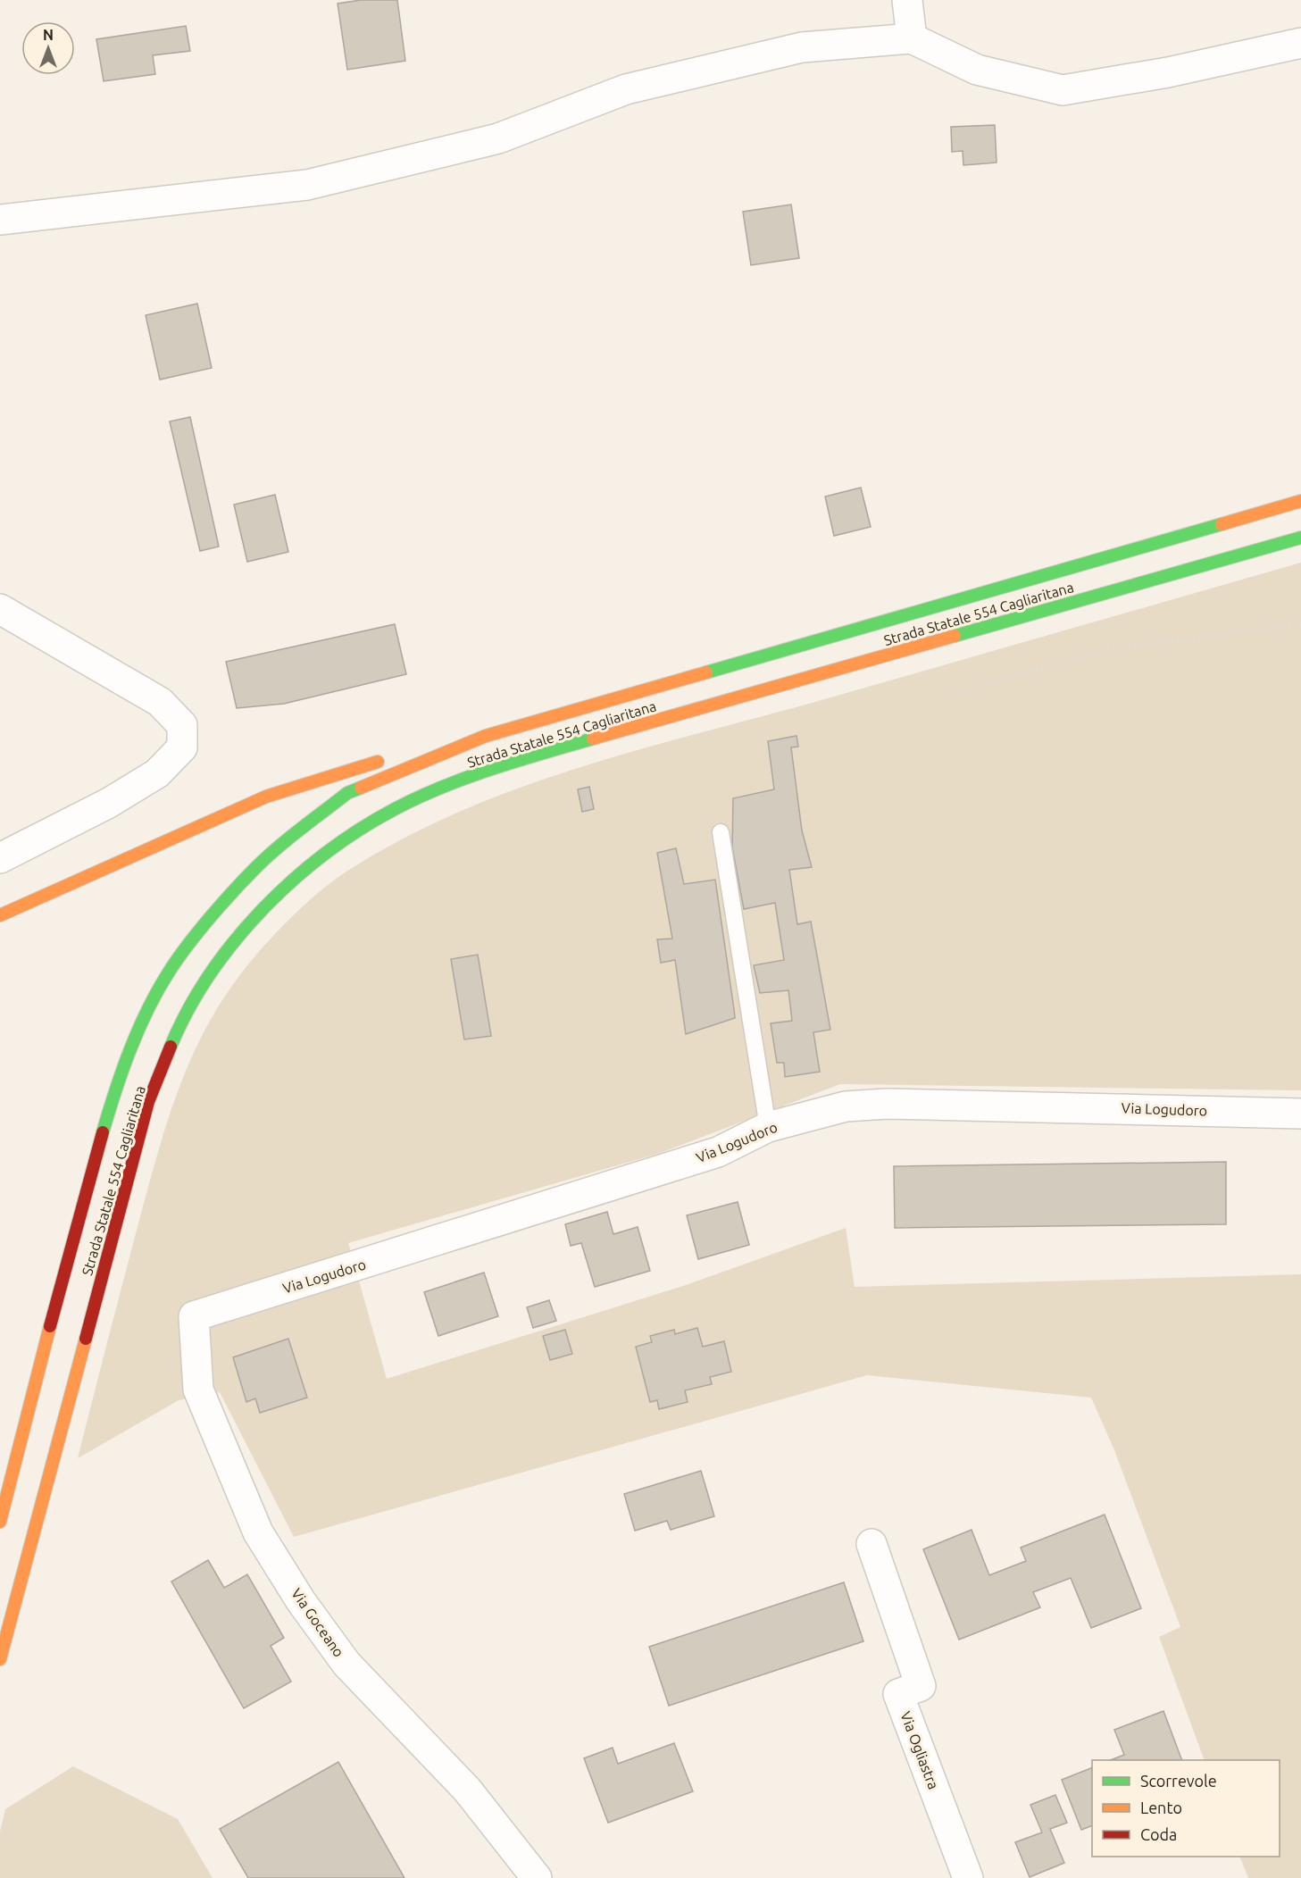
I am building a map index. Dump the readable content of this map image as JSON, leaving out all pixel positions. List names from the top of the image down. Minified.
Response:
{"streets":{"highway":["Strada Statale 554 Cagliaritana"],"street":["Via Logudoro","Via Goceano","Via Ogliastra"]},"crossings":[["Via Logudoro","Via Goceano"]],"legend":["Scorrevole","Lento","Coda"],"north":"top"}
